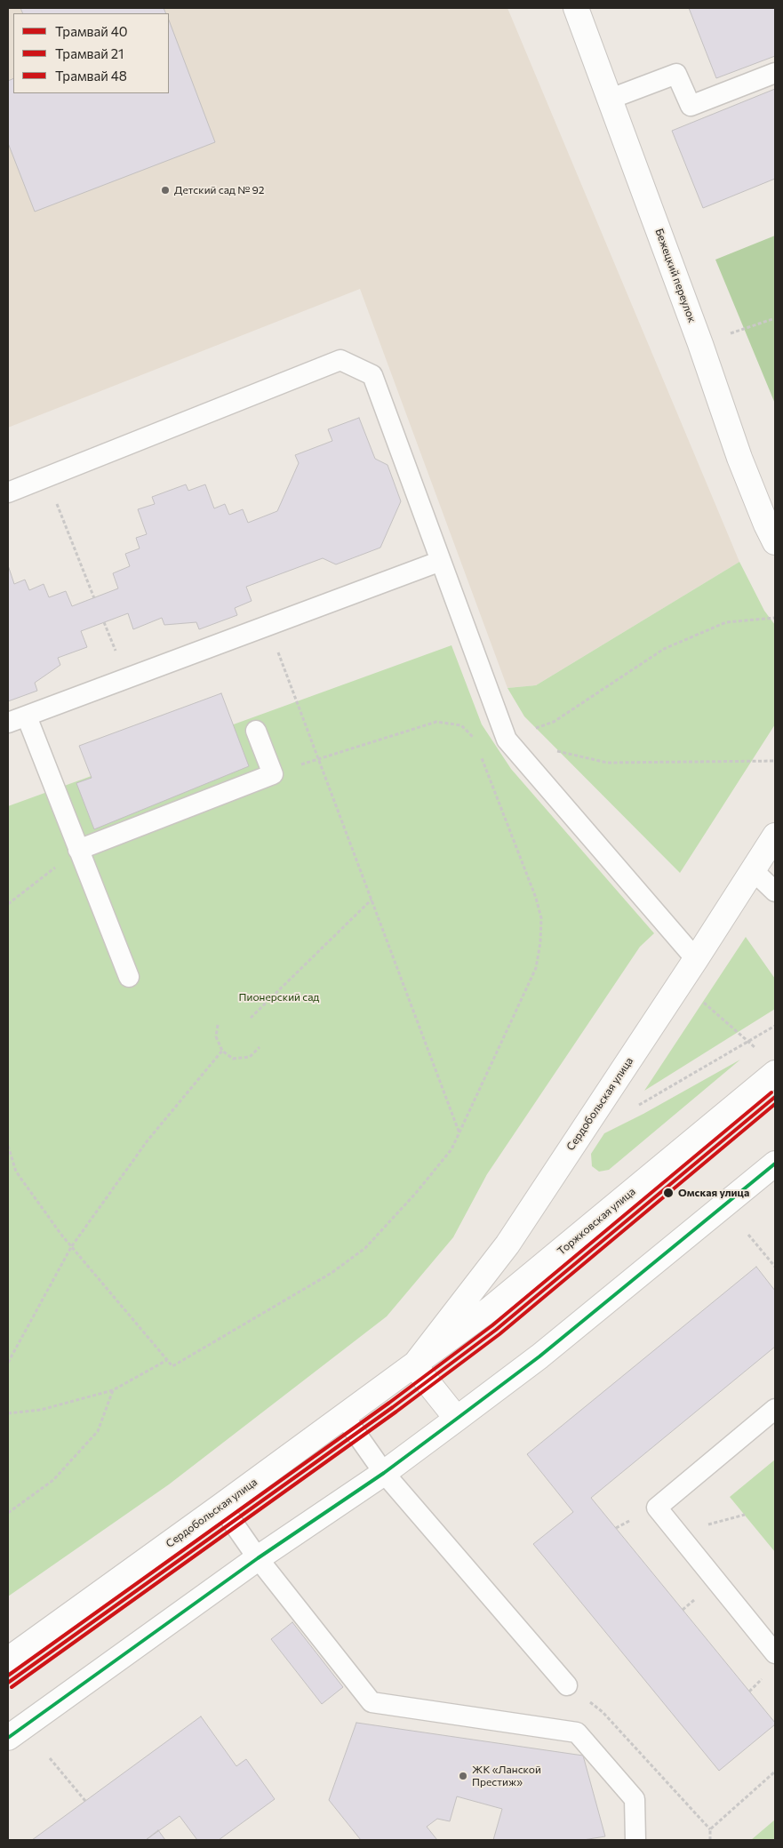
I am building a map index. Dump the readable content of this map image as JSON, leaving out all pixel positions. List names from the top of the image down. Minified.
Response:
{"streets":{"main road":["Бежецкий переулок","Сердобольская улица","Торжковская улица"]},"crossings":[["Сердобольская улица","Торжковская улица"]],"parks":["Пионерский сад"],"places":["Детский сад № 92","Омская улица","ЖК «Ланской Престиж»"],"lines":["tram line 48","tram line 40","tram line 21"],"legend":["Трамвай 40","Трамвай 21","Трамвай 48"]}
